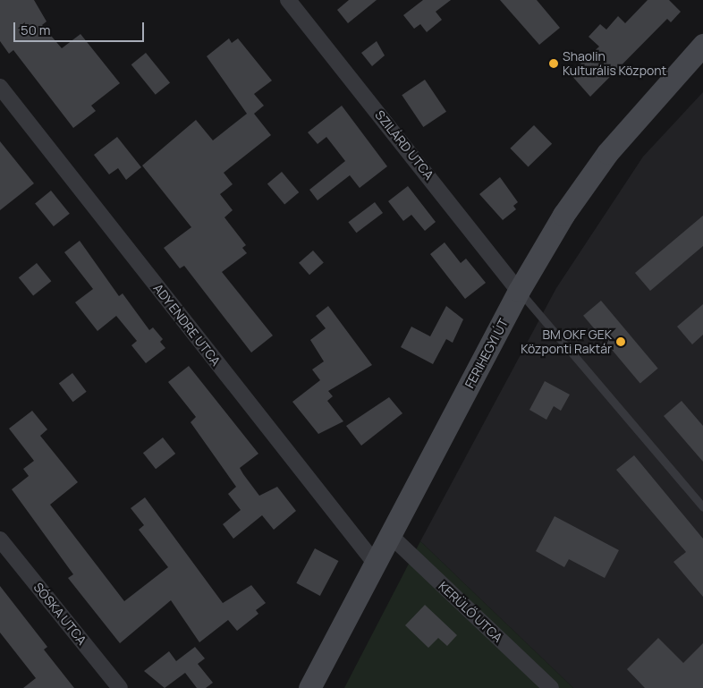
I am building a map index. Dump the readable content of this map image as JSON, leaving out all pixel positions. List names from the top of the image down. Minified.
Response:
{"streets":{"main road":["FERIHEGYI ÚT"],"street":["SZILÁRD UTCA","ADY ENDRE UTCA","KERÜLŐ UTCA","SÓSKA UTCA"]},"crossings":[["SZILÁRD UTCA","FERIHEGYI ÚT"],["ADY ENDRE UTCA","FERIHEGYI ÚT"],["FERIHEGYI ÚT","KERÜLŐ UTCA"]],"places":["Shaolin Kulturális Központ","BM OKF GEK Központi Raktár"],"scale_bar":"50 m"}
